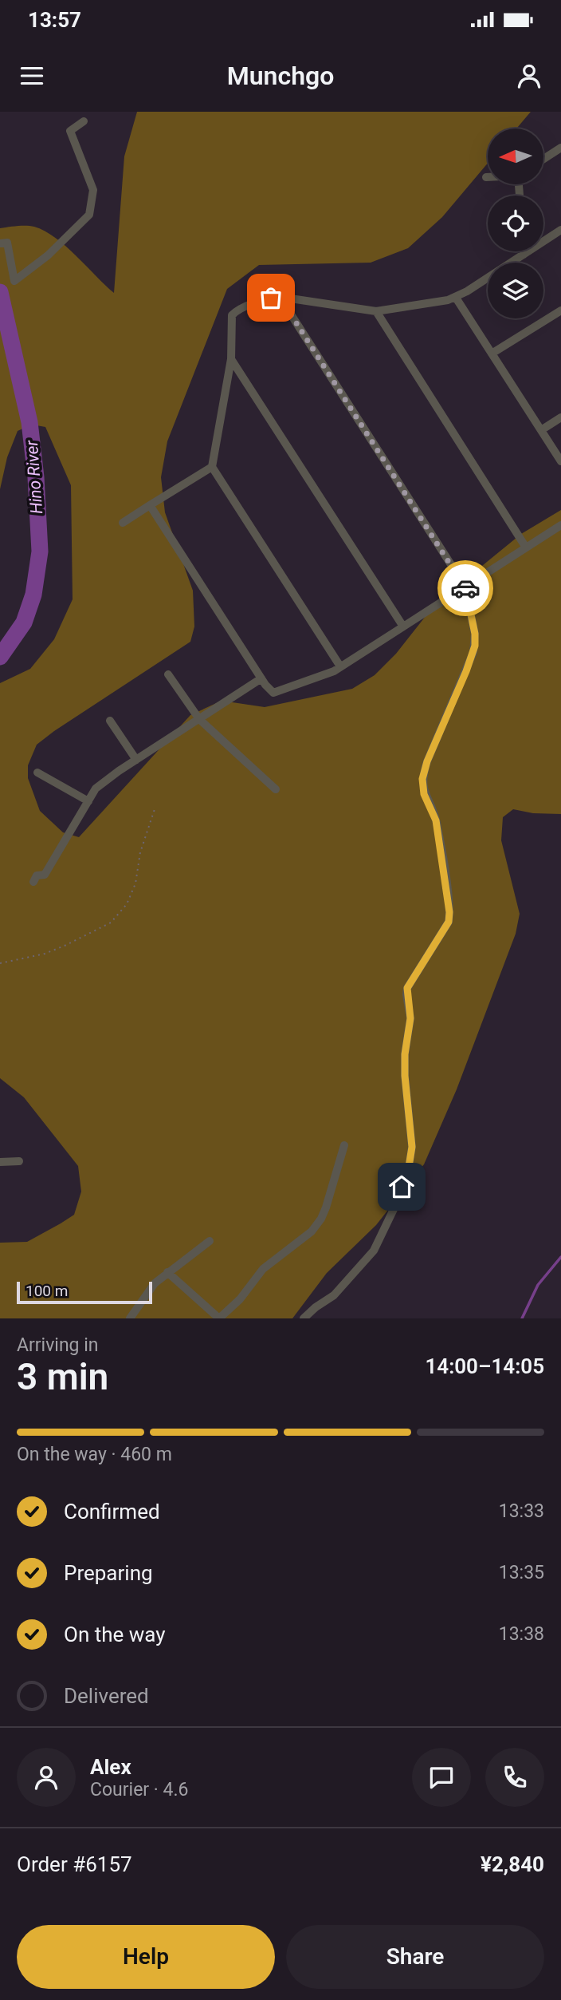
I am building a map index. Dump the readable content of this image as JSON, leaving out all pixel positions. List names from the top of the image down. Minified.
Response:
{"water":["Hino River"],"scale_bar":"100 m","north":"left","page":{"status":"13:57","header":"Munchgo","scale":"100 m","heading":["3 min","Arriving in","14:00–14:05"],"panel":["Alex","Courier · 4.6","Order #6157","¥2,840"],"bar":"On the way · 460 m","list":[["Confirmed","13:33"],["Preparing","13:35"],["On the way","13:38"],"Delivered"],"buttons":["Help","Share"]}}
